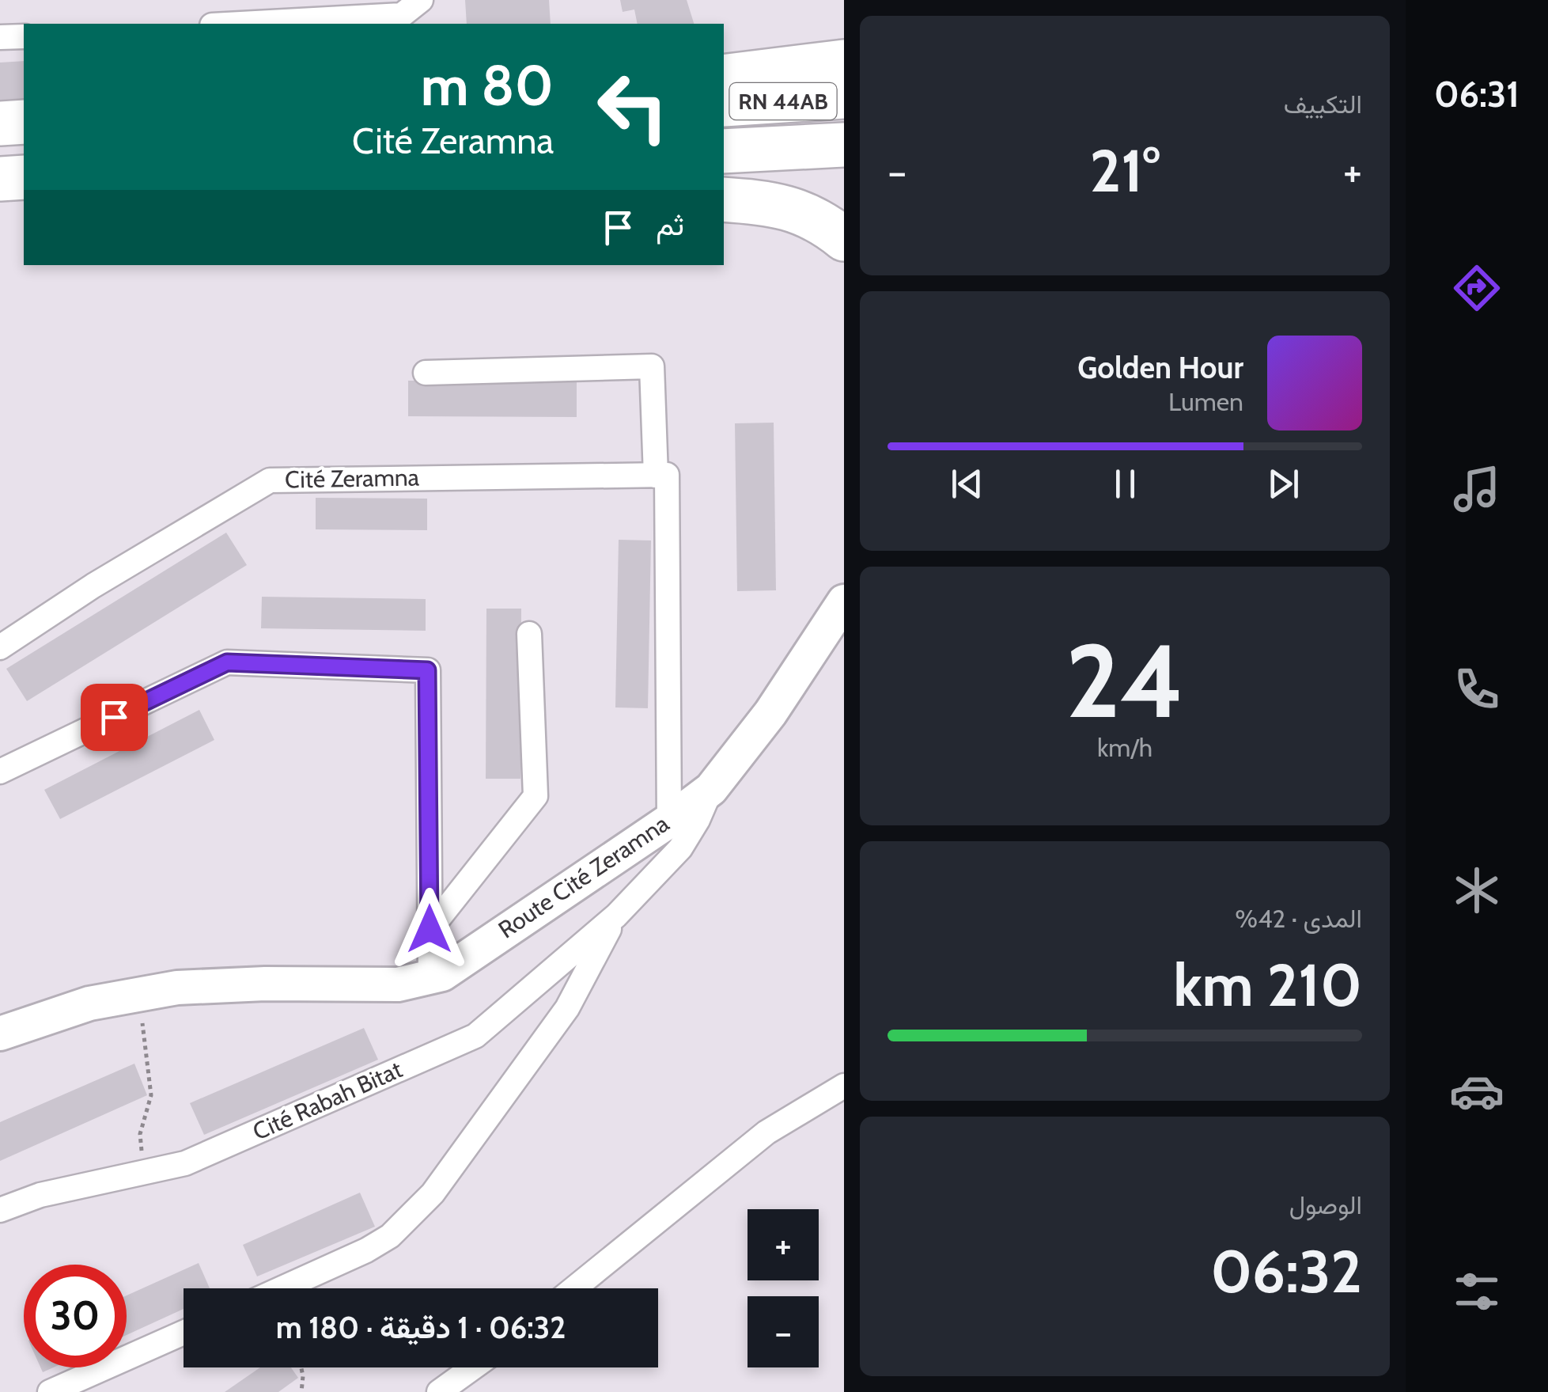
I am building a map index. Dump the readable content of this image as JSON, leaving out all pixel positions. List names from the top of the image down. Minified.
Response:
{"streets":{"highway":["RN 44AB"],"street":["Cité Zeramna","Route Cité Zeramna","Cité Rabah Bitat"]},"crossings":[["Route Cité Zeramna","Cité Rabah Bitat"]],"page":{"tabs":"06:31","tile":["التكييف",["24","km/h"],["المدى · 42%","210 km"],["الوصول","06:32"]],"turn":["80 m","Cité Zeramna"],"heat":["−","21°","+"],"then":"ثم","song":["Golden Hour","Lumen"],"map_buttons":["+","−"],"limit":"30","trip":"06:32 · 1 دقيقة · 180 m"}}
